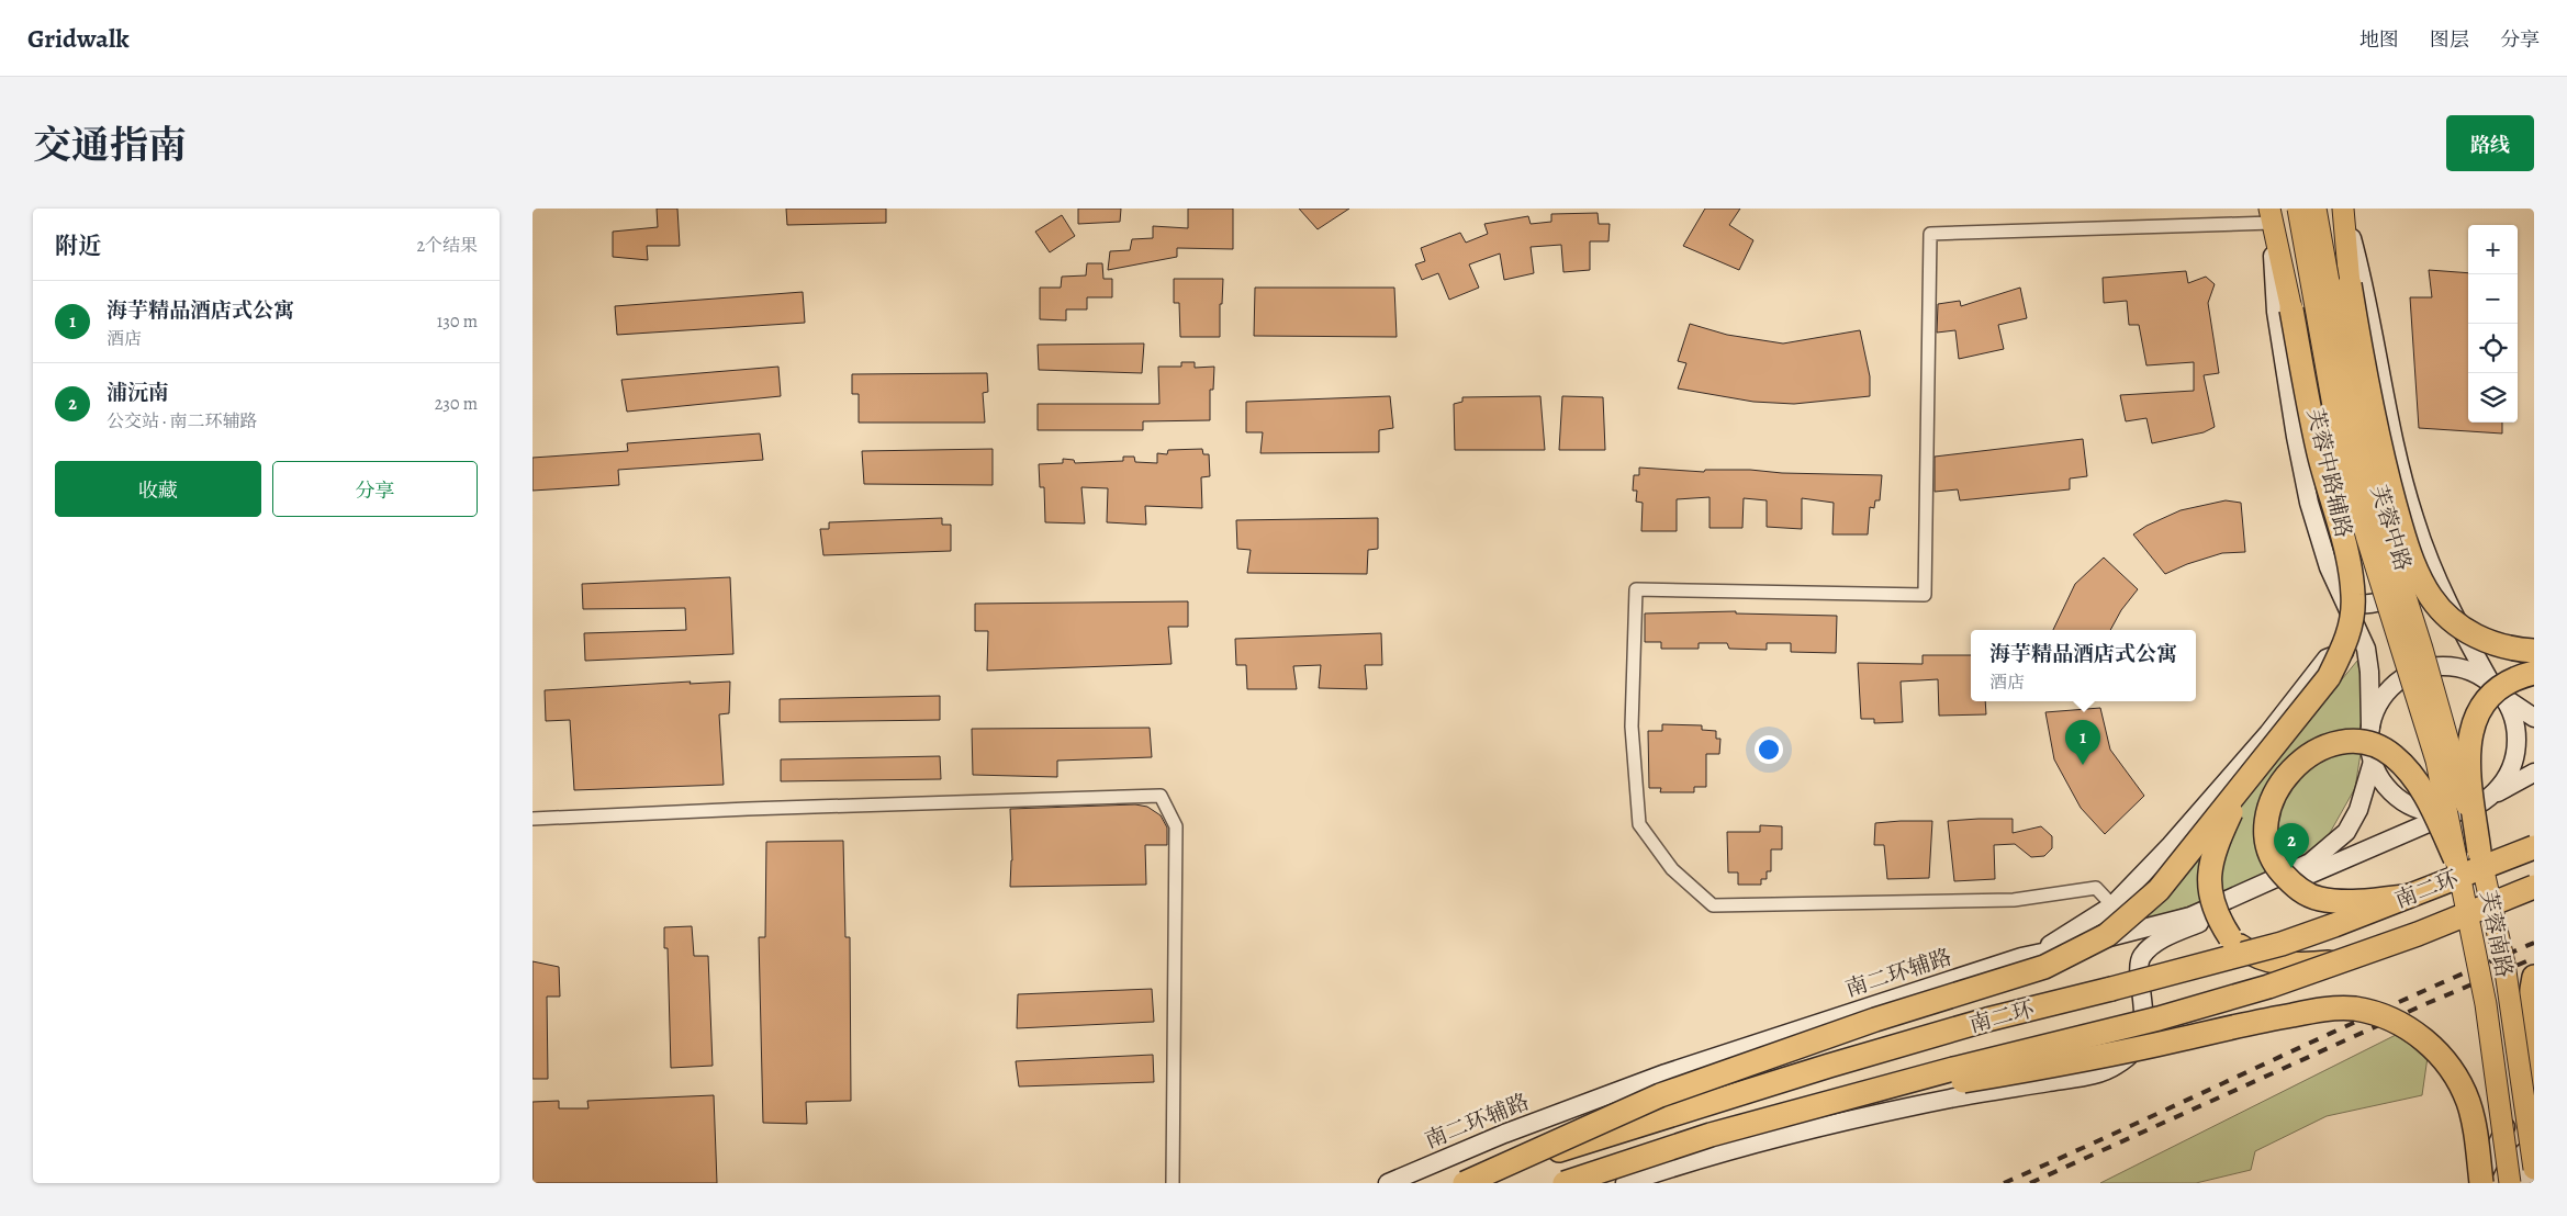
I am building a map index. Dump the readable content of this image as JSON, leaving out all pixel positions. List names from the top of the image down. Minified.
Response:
{"streets":{"highway":["南二环"],"main road":["芙蓉中路","芙蓉南路"],"street":["芙蓉中路辅路","南二环辅路"]},"crossings":[["芙蓉中路辅路","南二环辅路"],["芙蓉中路","芙蓉南路"]],"page":{"header":"Gridwalk","nav":["地图","图层","分享"],"title":"交通指南","buttons":["路线",["收藏","分享"]],"heading":["附近","2个结果"],"map_buttons":["+","−"],"list":[{"mark":"1","name":"海芋精品酒店式公寓","note":"酒店","value":"130 m"},{"mark":"2","name":"浦沅南","note":"公交站 · 南二环辅路","value":"230 m"}],"popup":["海芋精品酒店式公寓","酒店"],"pins":["1","2"]}}
